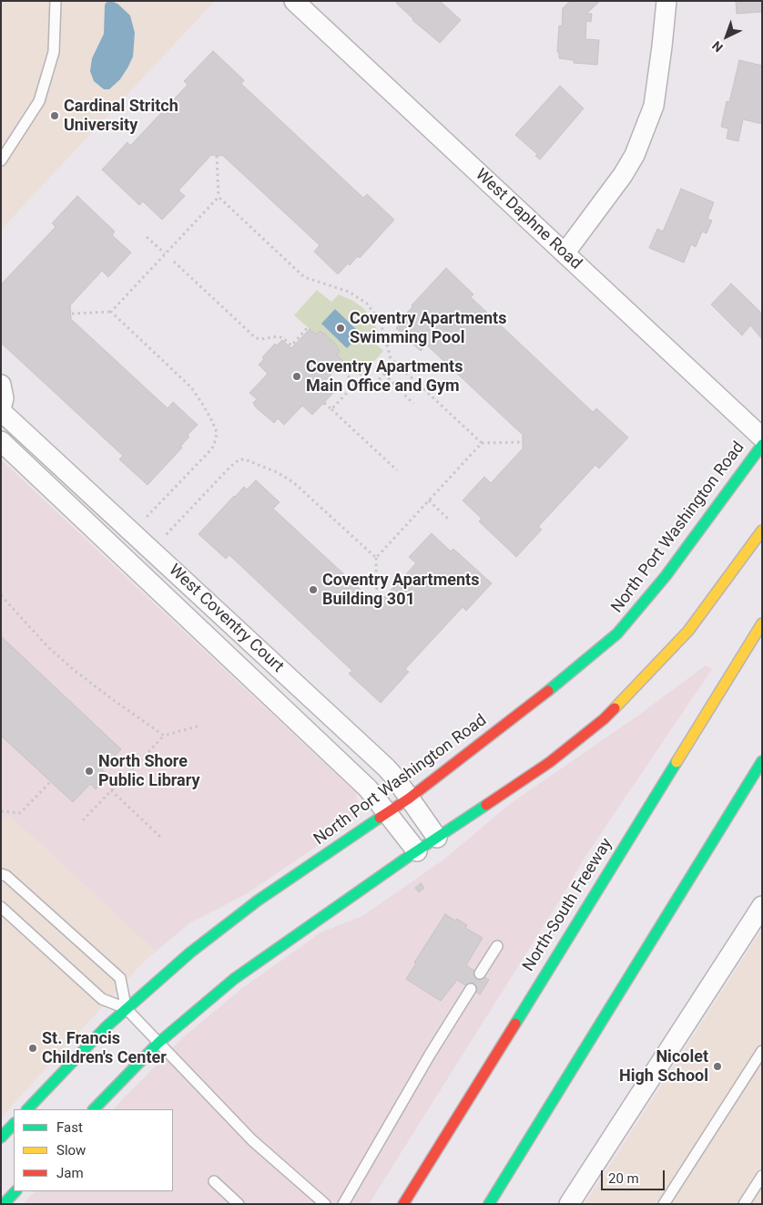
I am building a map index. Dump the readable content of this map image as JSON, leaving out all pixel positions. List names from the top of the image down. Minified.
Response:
{"streets":{"main road":["North Port Washington Road","North-South Freeway"],"street":["West Daphne Road","West Coventry Court"]},"crossings":[["North Port Washington Road","West Coventry Court"]],"places":["Cardinal Stritch University","Coventry Apartments Swimming Pool","Coventry Apartments Main Office and Gym","Coventry Apartments Building 301","North Shore Public Library","St. Francis Children's Center","Nicolet High School"],"legend":["Fast","Slow","Jam"],"scale_bar":"20 m","north":"bottom left"}
